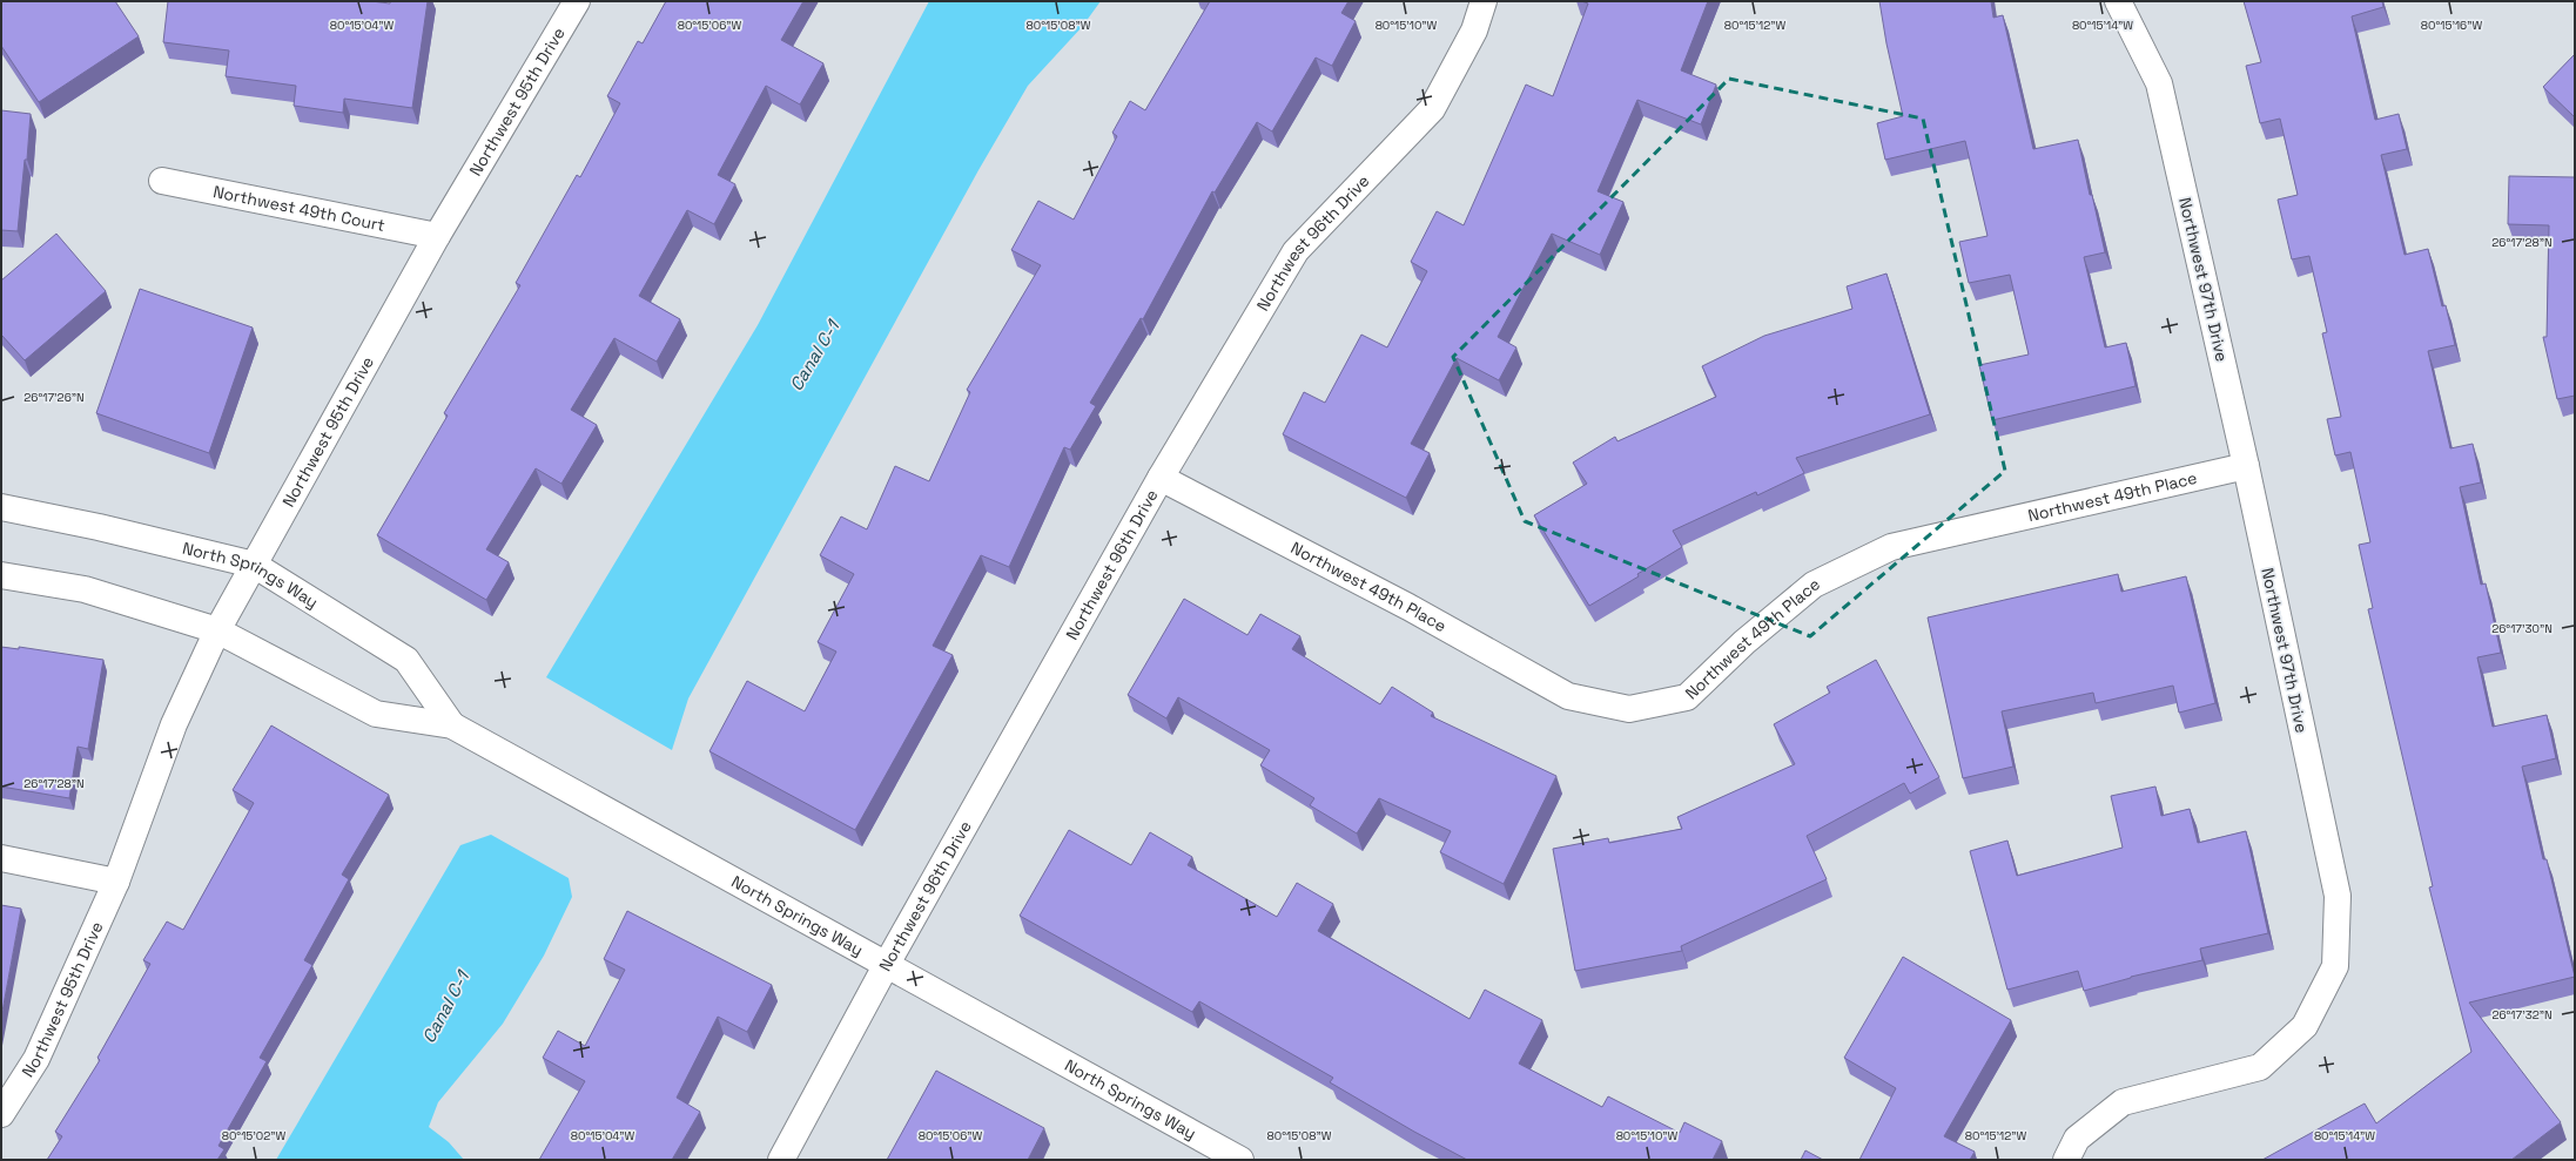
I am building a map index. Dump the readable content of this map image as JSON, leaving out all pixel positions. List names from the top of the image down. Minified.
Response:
{"streets":{"street":["Northwest 95th Drive","Northwest 49th Court","Northwest 96th Drive","Northwest 97th Drive","Northwest 49th Place","North Springs Way"]},"crossings":[["Northwest 95th Drive","Northwest 49th Court"],["Northwest 95th Drive","North Springs Way"],["Northwest 96th Drive","Northwest 49th Place"],["Northwest 96th Drive","North Springs Way"],["Northwest 97th Drive","Northwest 49th Place"]],"water":["Canal C-1"],"coordinates":["80°15'04\"W","80°15'06\"W","80°15'08\"W","80°15'10\"W","80°15'12\"W","80°15'14\"W","80°15'16\"W","26°17'28\"N","26°17'26\"N","26°17'30\"N","26°17'32\"N","80°15'02\"W"]}
